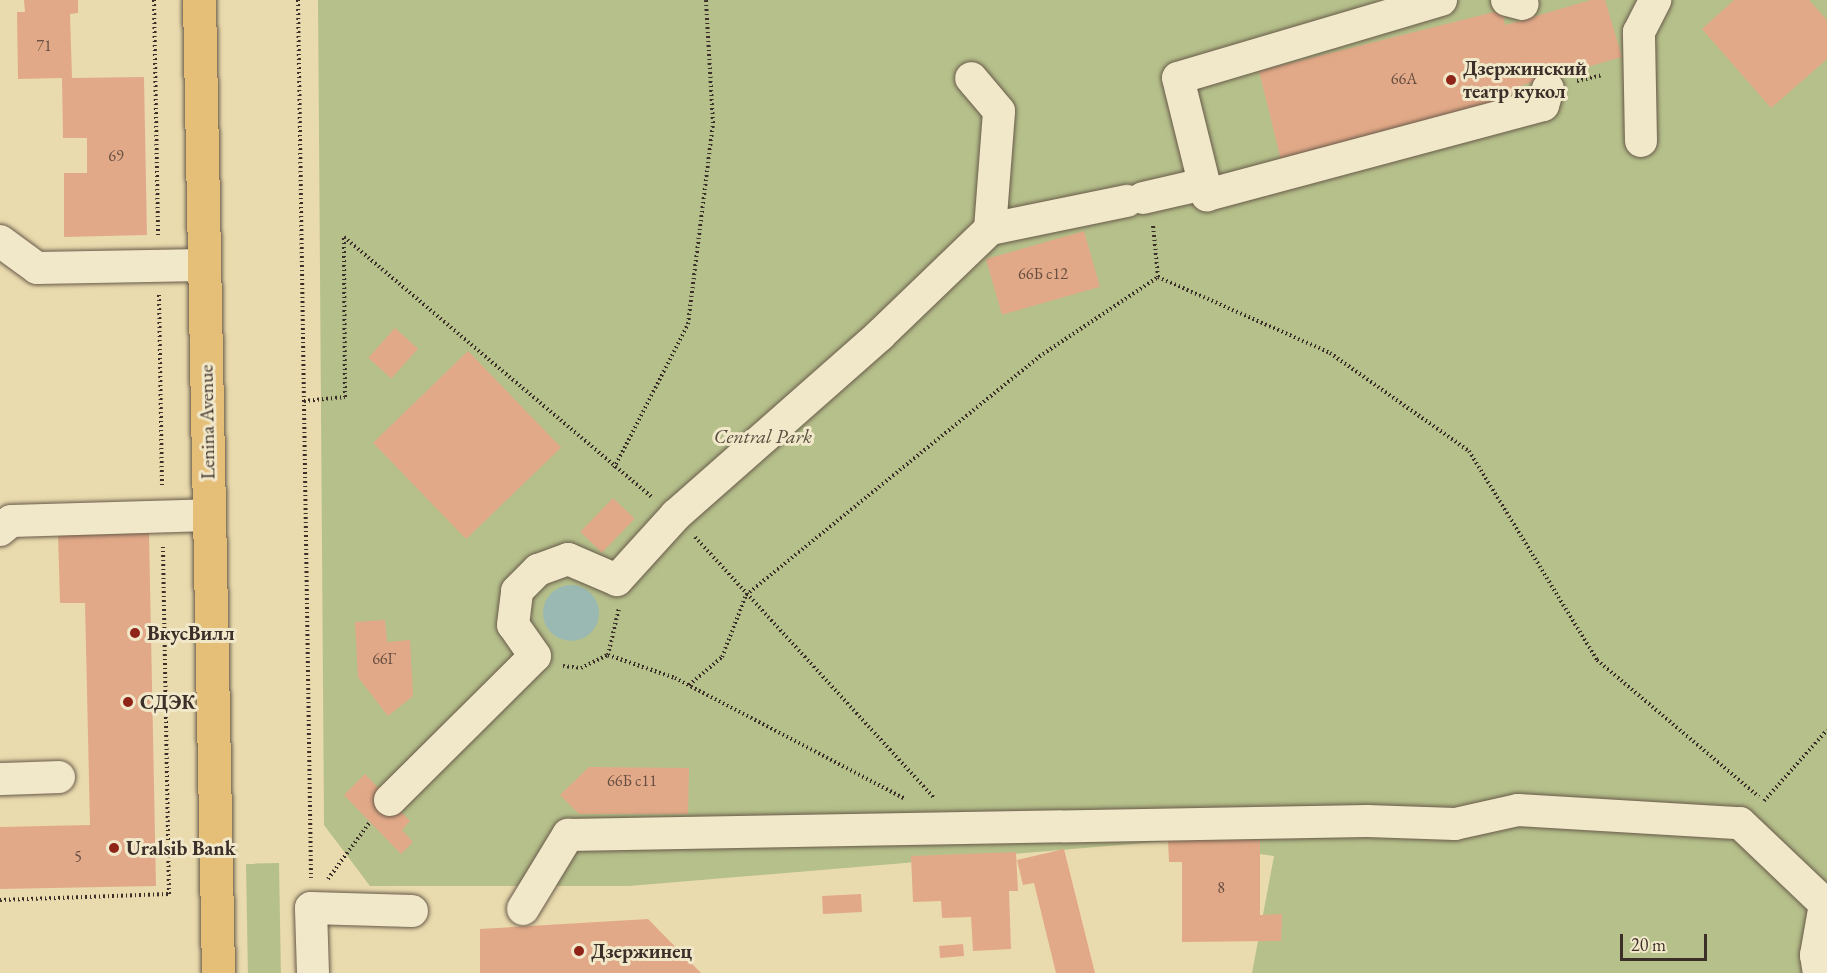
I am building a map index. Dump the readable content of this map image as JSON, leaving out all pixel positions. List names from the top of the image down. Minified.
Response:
{"streets":{"main road":["Lenina Avenue"]},"parks":["Central Park"],"places":["Дзержинский театр кукол","ВкусВилл","СДЭК","Uralsib Bank","Дзержинец"],"house_numbers":["71","66А","69","66Б с12","66Г","66Б с11","5","8"],"scale_bar":"20 m"}
